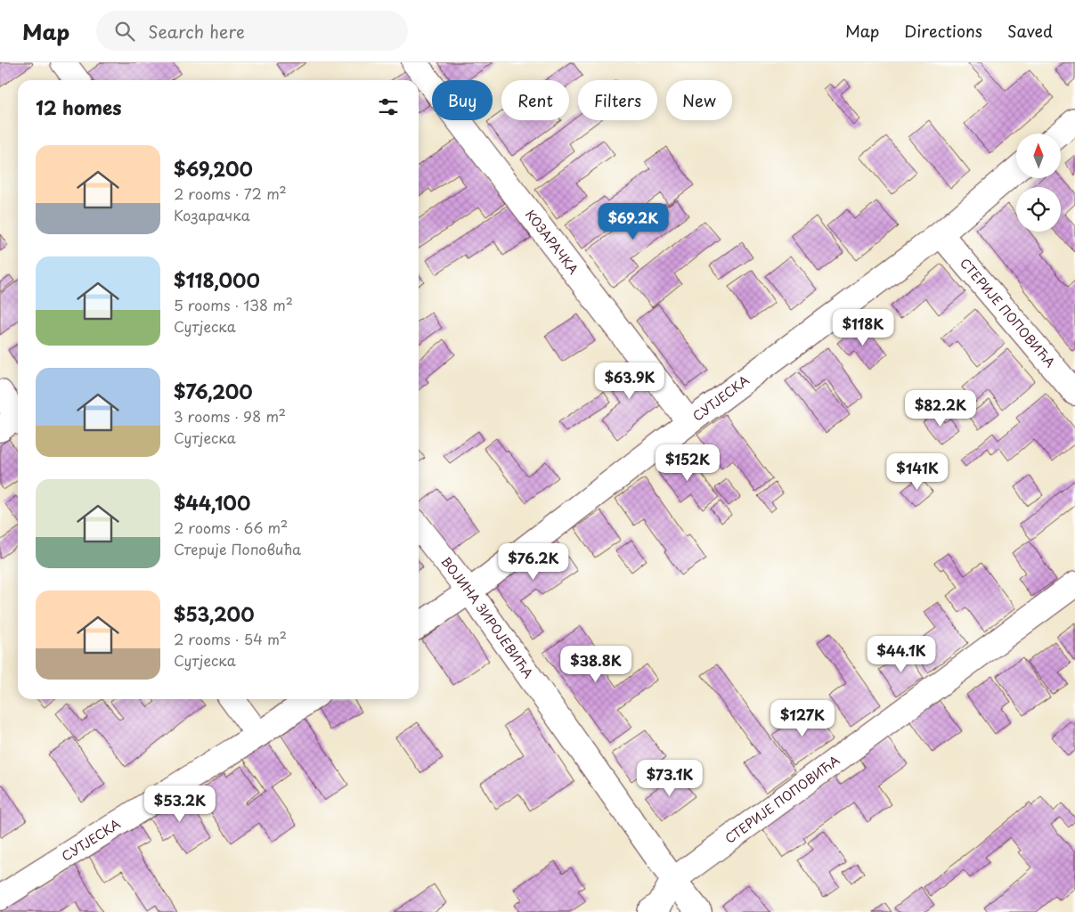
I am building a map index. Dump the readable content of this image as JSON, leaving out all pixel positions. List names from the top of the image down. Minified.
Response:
{"streets":{"street":["КОЗАРАЧКА","СТЕРИЈЕ ПОПОВИЋА","СУТЈЕСКА","ВОЈИНА ЗИРОЈЕВИЋА"]},"crossings":[["КОЗАРАЧКА","СУТЈЕСКА"],["СТЕРИЈЕ ПОПОВИЋА","СУТЈЕСКА"],["СТЕРИЈЕ ПОПОВИЋА","ВОЈИНА ЗИРОЈЕВИЋА"],["СУТЈЕСКА","ВОЈИНА ЗИРОЈЕВИЋА"]],"north":"top","page":{"header":"Map","search":"Search here","nav":["Map","Directions","Saved"],"chip":["Buy","Rent","Filters","New"],"heading":"12 homes","list":[{"name":"$69,200","note":"2 rooms · 72 m² · Козарачка"},{"name":"$118,000","note":"5 rooms · 138 m² · Сутјеска"},{"name":"$76,200","note":"3 rooms · 98 m² · Сутјеска"},{"name":"$44,100","note":"2 rooms · 66 m² · Стерије Поповића"},{"name":"$53,200","note":"2 rooms · 54 m² · Сутјеска"}],"price":["$69.2K","$118K","$63.9K","$82.2K","$152K","$141K","$76.2K","$44.1K","$38.8K","$127K","$73.1K","$53.2K"]}}
